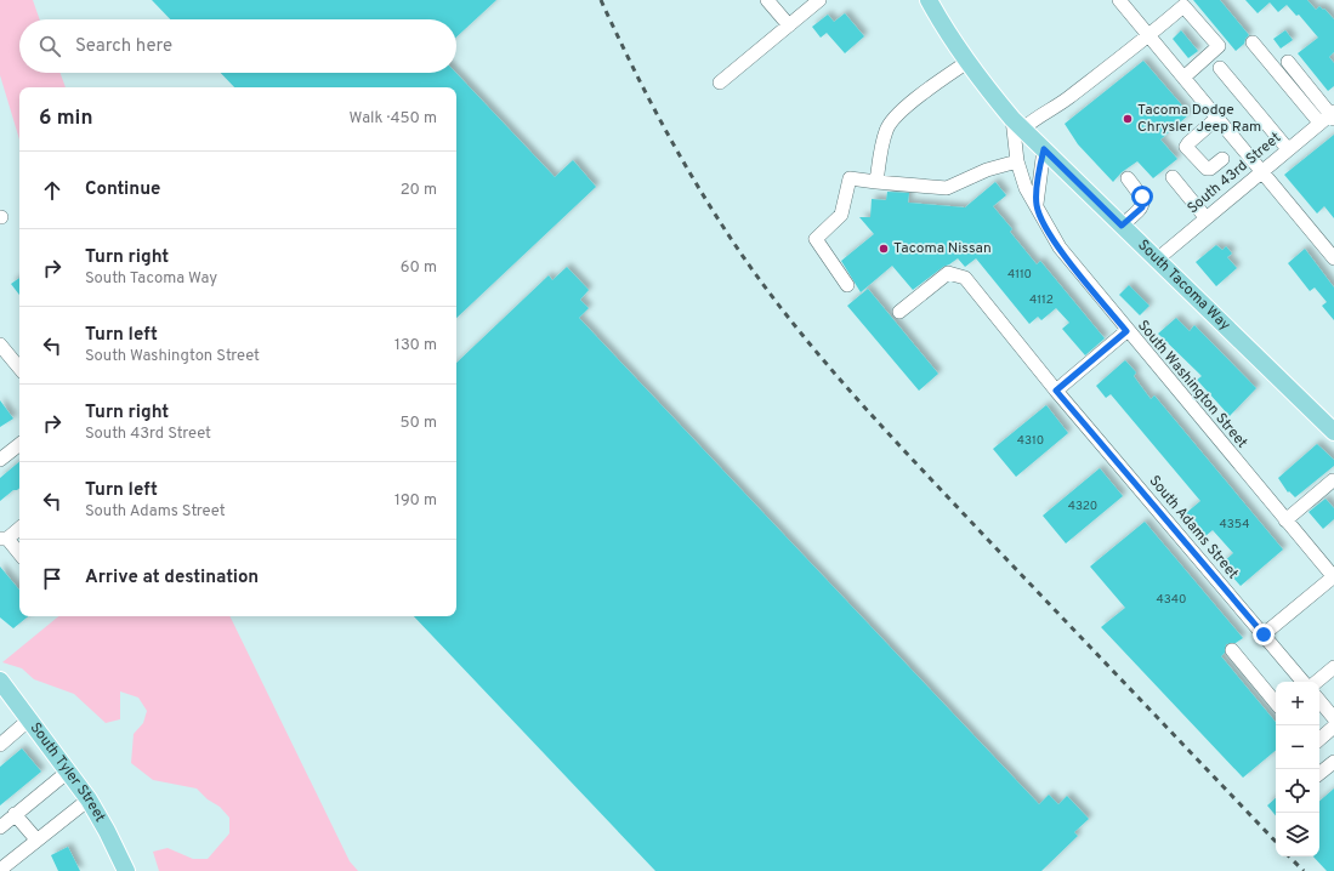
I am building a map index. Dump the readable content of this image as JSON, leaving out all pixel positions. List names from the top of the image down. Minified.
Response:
{"streets":{"main road":["South Tacoma Way","South Tyler Street"],"street":["South 43rd Street","South Washington Street","South Adams Street"]},"crossings":[["South 43rd Street","South Tacoma Way"],["South Tacoma Way","South Washington Street"]],"places":["Tacoma Dodge Chrysler Jeep Ram","Tacoma Nissan"],"house_numbers":["4110","4112","4310","4320","4354","4340"],"page":{"search":"Search here","heading":["6 min","Walk · 450 m"],"list":[["Continue","20 m"],["Turn right","South Tacoma Way","60 m"],["Turn left","South Washington Street","130 m"],["Turn right","South 43rd Street","50 m"],["Turn left","South Adams Street","190 m"],"Arrive at destination"],"map_buttons":["+","−"]}}
